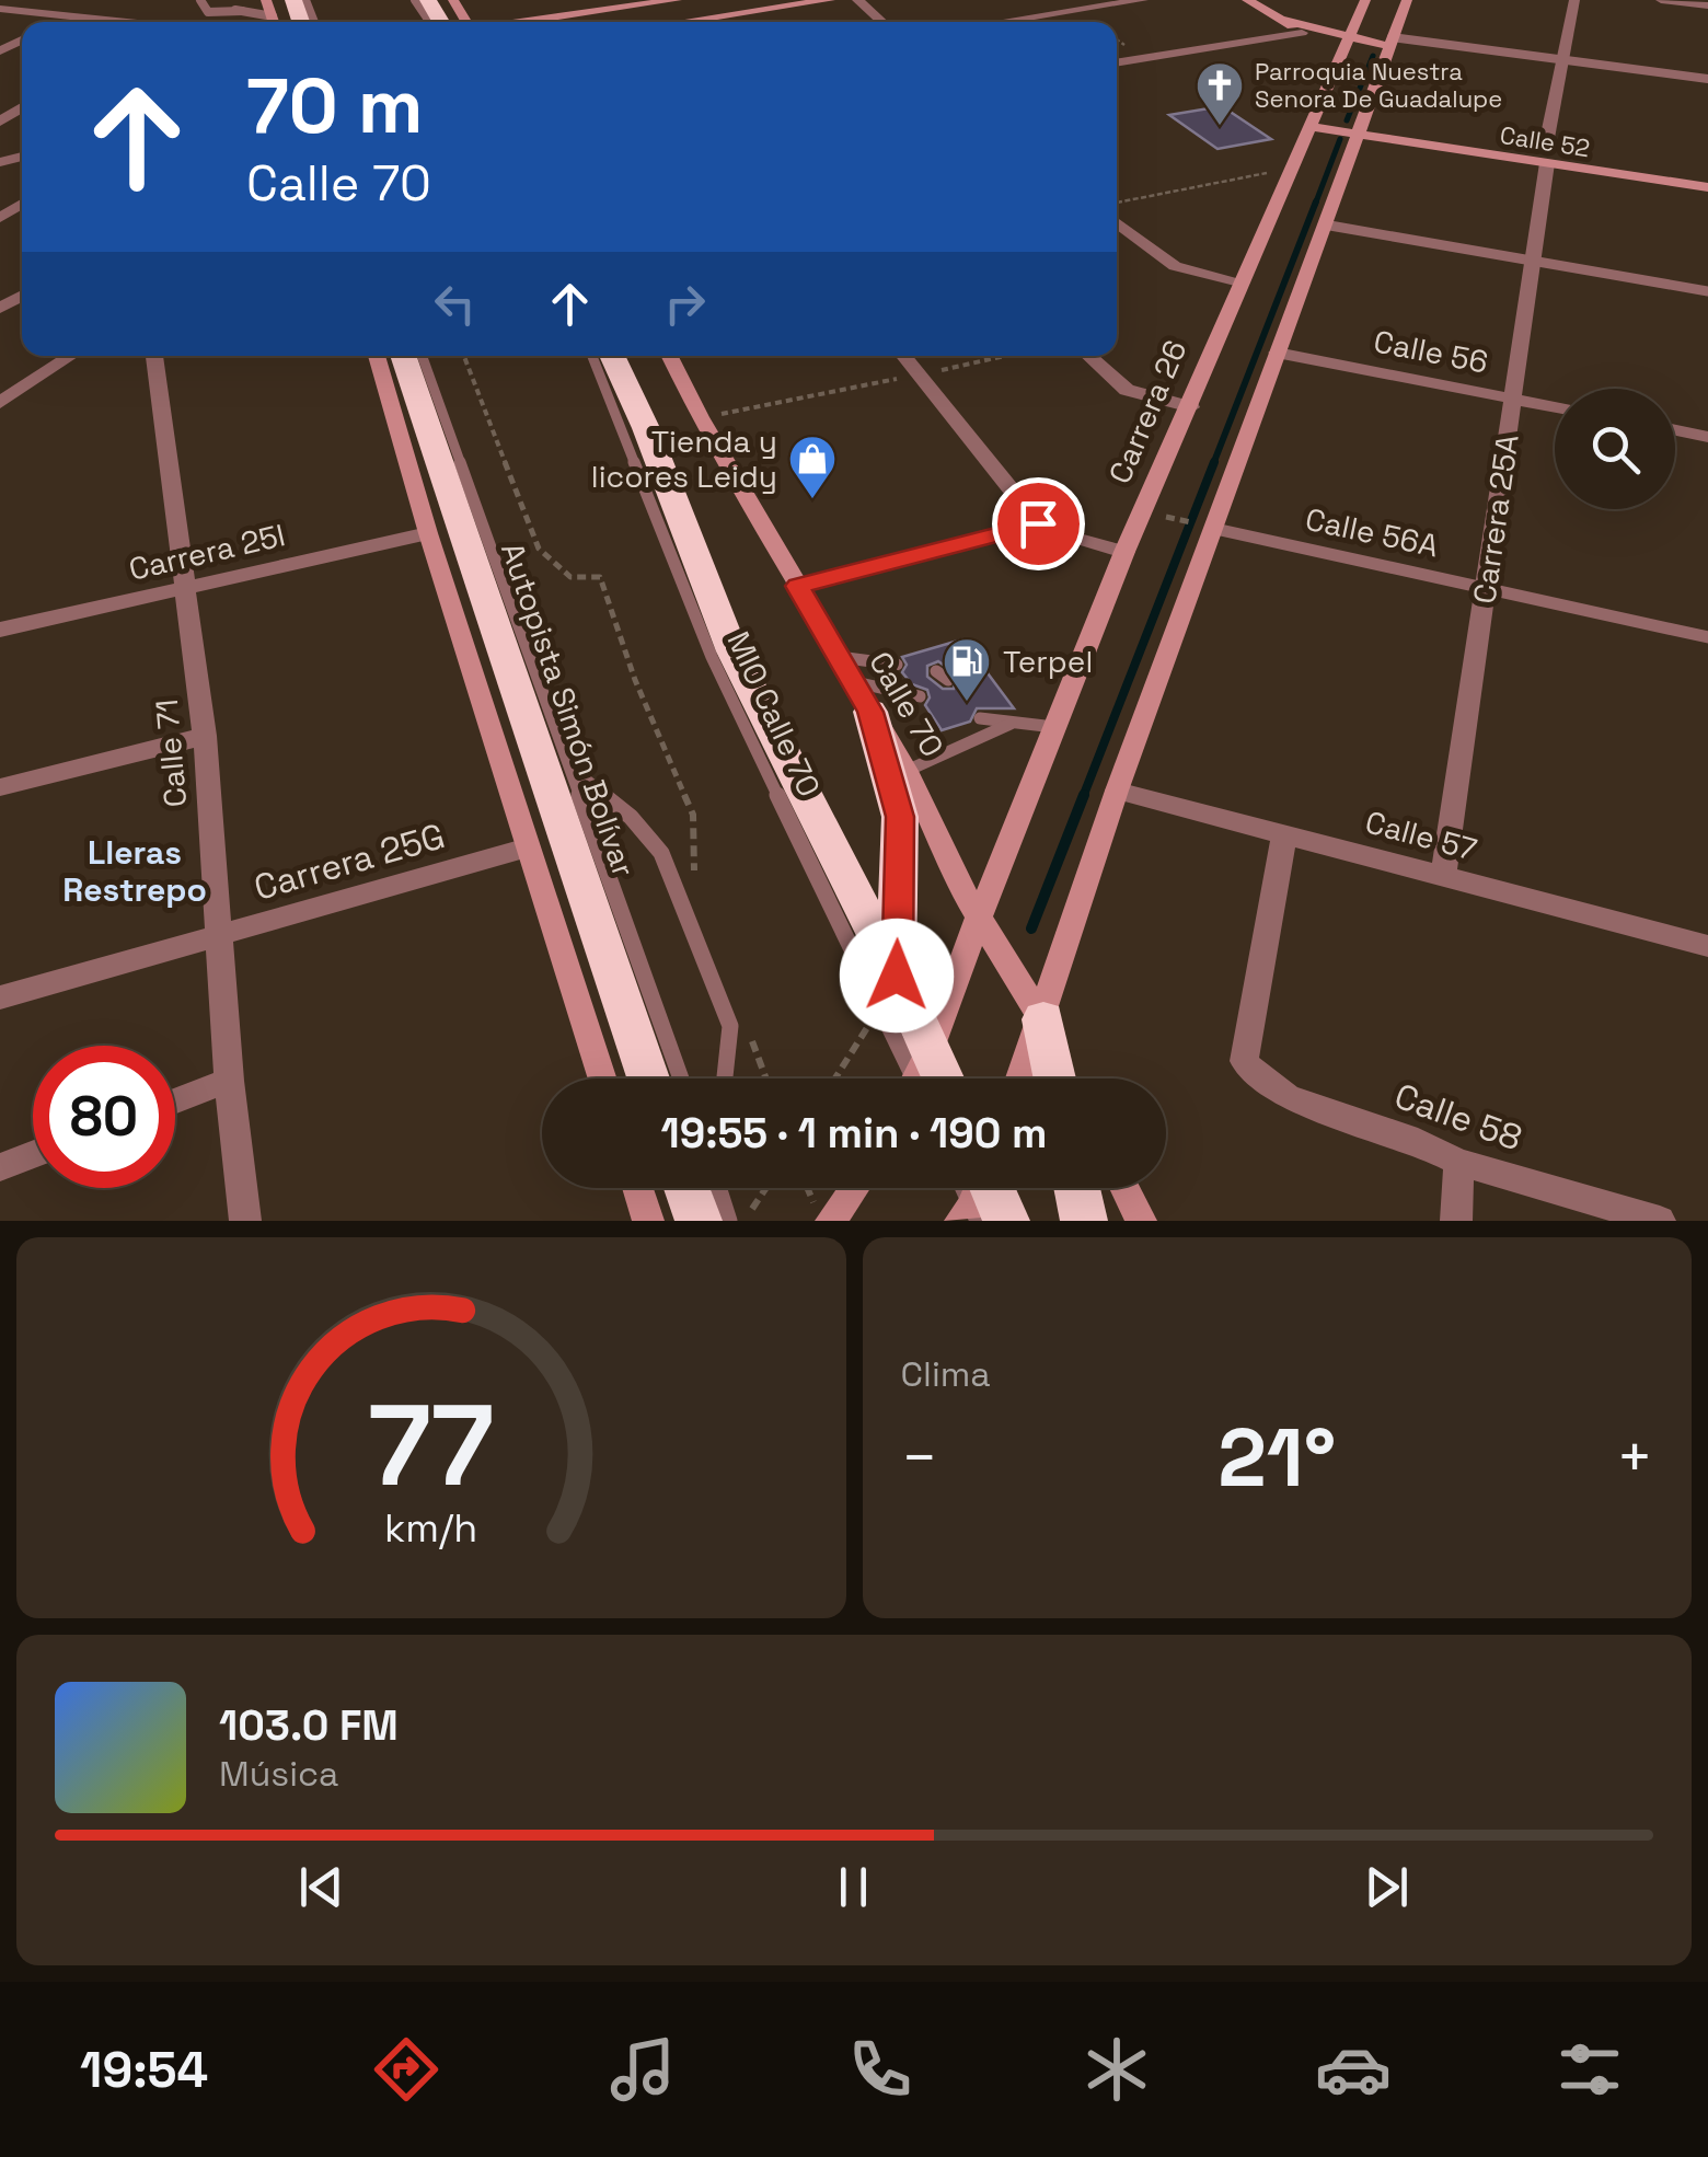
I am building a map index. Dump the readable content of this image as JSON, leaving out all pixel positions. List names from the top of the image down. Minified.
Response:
{"streets":{"highway":["Autopista Simón Bolívar"],"street":["Calle 52","Calle 56","Carrera 26","Carrera 25A","Carrera 25I","Calle 70","Calle 71","Calle 57","Carrera 25G","Calle 58"],"lane":["Calle 56A","MIO Calle 70"]},"crossings":[["Calle 52","Carrera 26"],["Calle 52","Carrera 25A"],["Calle 56","Carrera 25A"],["Carrera 26","Calle 70"],["Carrera 25A","Calle 56A"],["Carrera 25A","Calle 57"],["Carrera 25I","Calle 71"],["Calle 71","Carrera 25G"],["Calle 57","Calle 58"]],"districts":["Lleras Restrepo"],"places":{"church":["Parroquia Nuestra Senora De Guadalupe"],"shop":["Tienda y licores Leidy"],"fuel station":["Terpel"]},"page":{"turn":["70 m","Calle 70"],"limit":"80","trip":"19:55 · 1 min · 190 m","tile":"Clima","heat":["−","21°","+"],"song":["103.0 FM","Música"],"tabs":"19:54","gauge":["77","km/h"]}}
